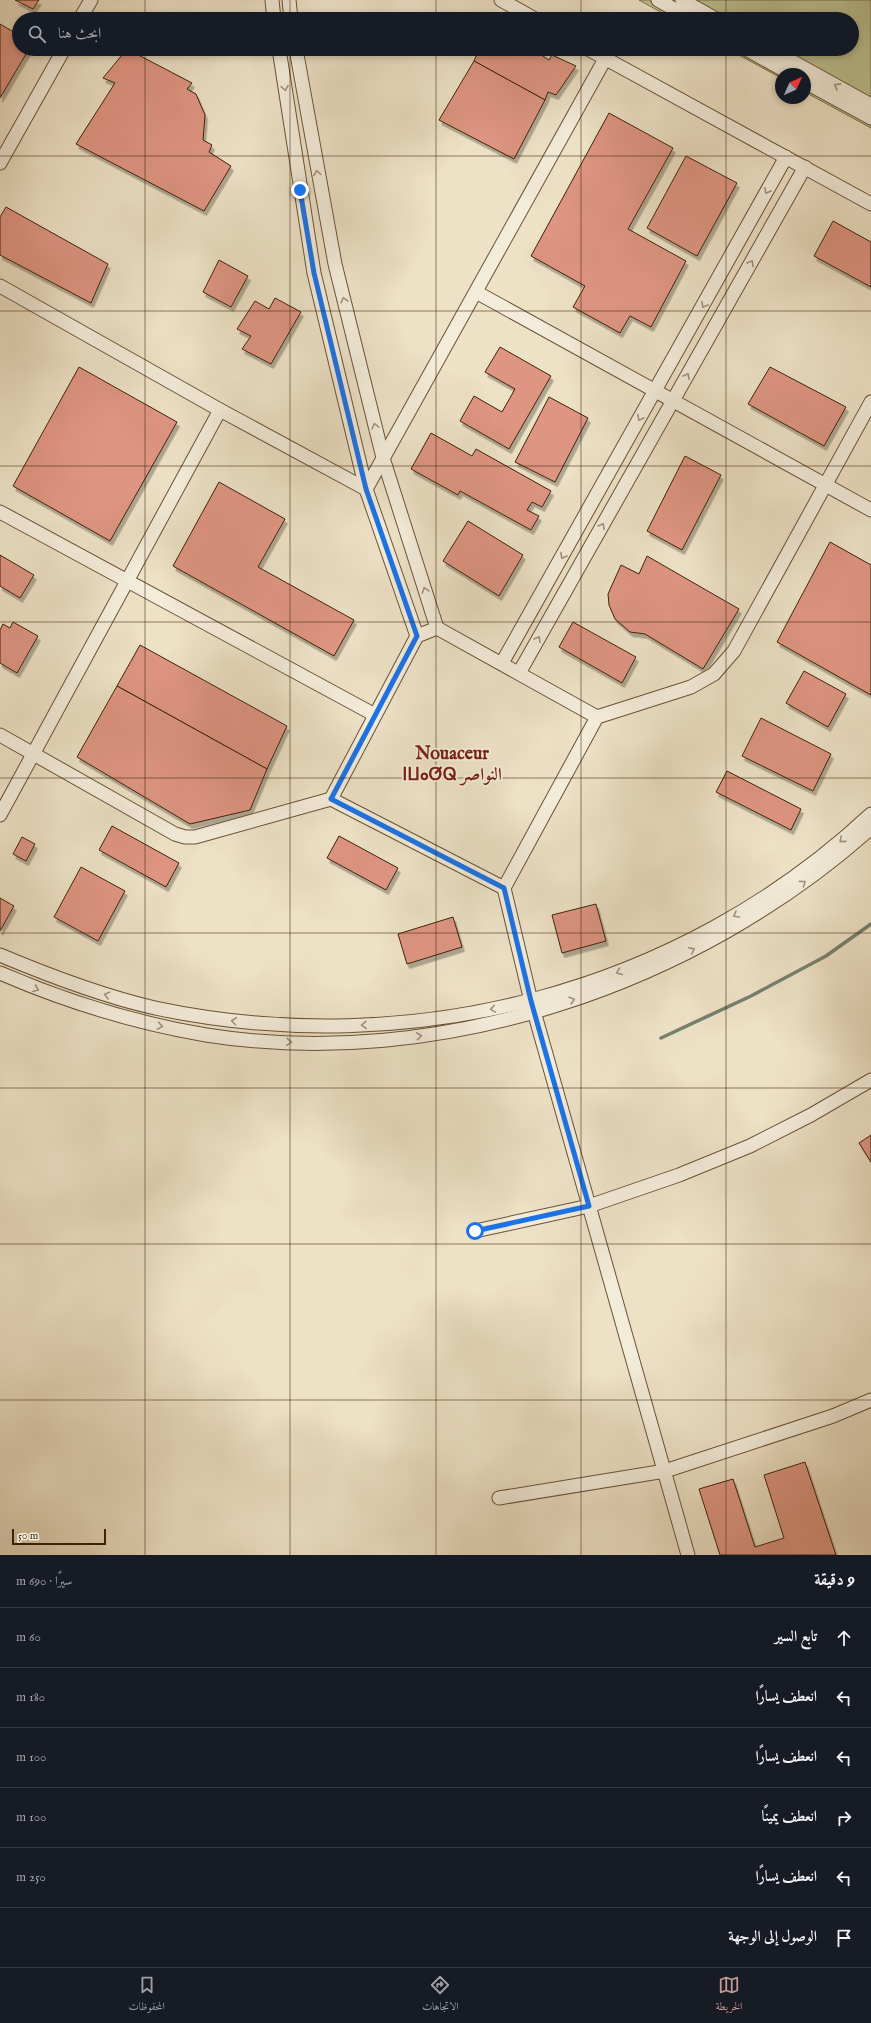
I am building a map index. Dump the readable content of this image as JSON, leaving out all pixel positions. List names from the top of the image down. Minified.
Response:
{"districts":["Nouaceur ⵏⵡⴰⵚⵕ النواصر"],"scale_bar":"50 m","north":"top right","page":{"search":"ابحث هنا","scale":"50 m","heading":["9 دقيقة","سيرًا · 690 m"],"list":[["تابع السير","60 m"],["انعطف يسارًا","180 m"],["انعطف يسارًا","100 m"],["انعطف يمينًا","100 m"],["انعطف يسارًا","250 m"],"الوصول إلى الوجهة"],"nav":["الخريطة","الاتجاهات","المحفوظات"]}}
